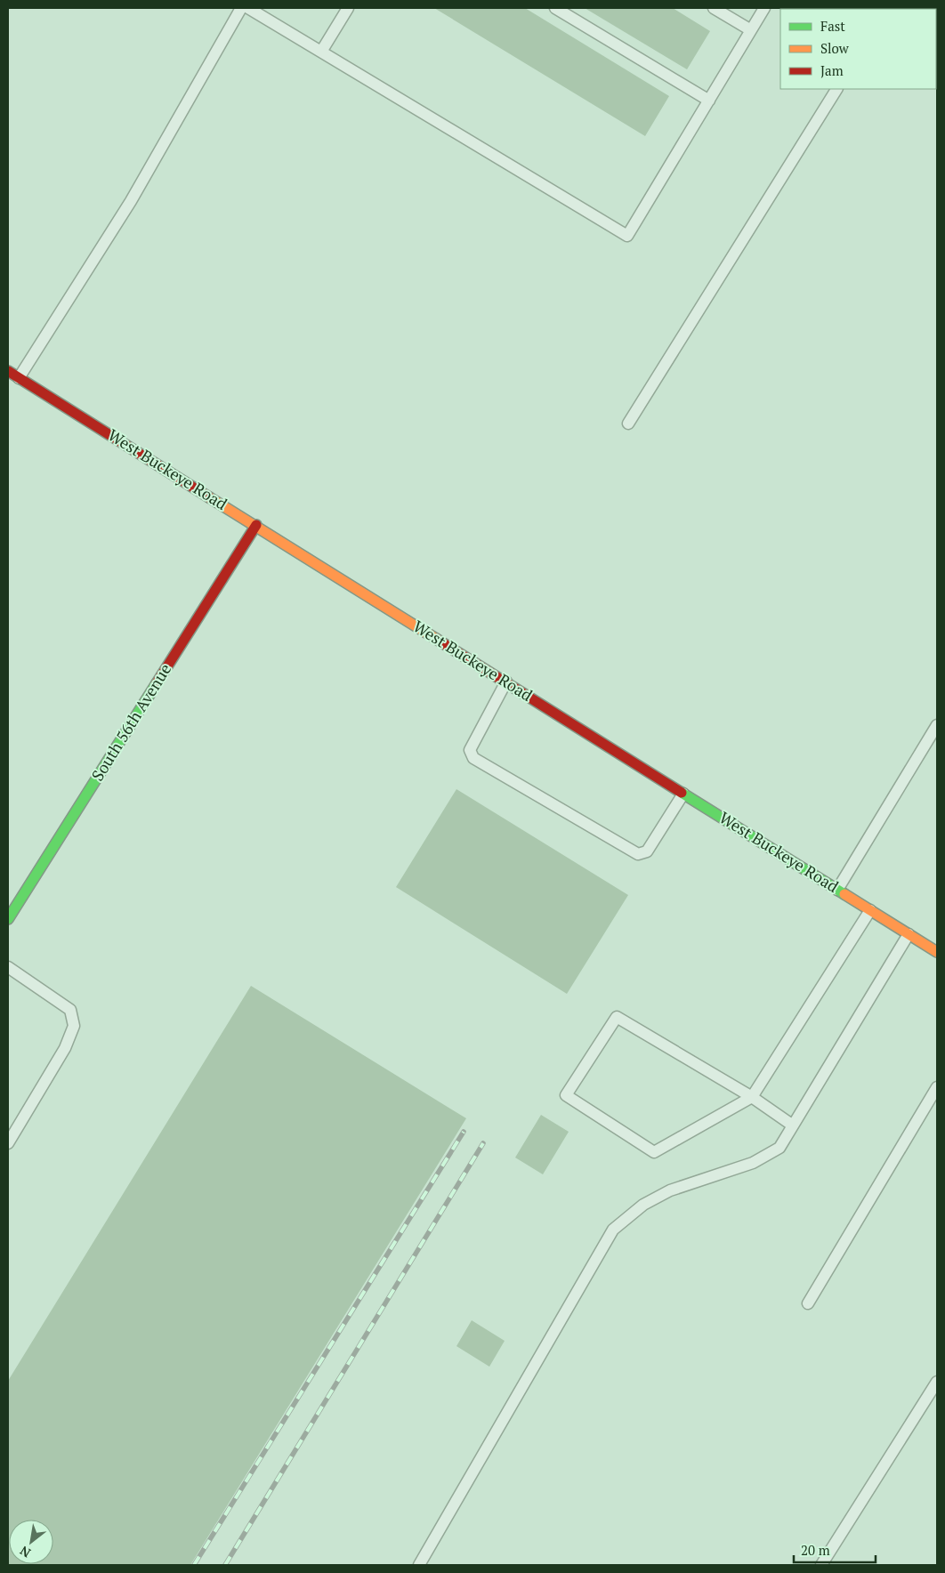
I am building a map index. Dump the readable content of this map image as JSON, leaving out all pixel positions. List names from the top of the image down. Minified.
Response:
{"streets":{"main road":["West Buckeye Road","South 56th Avenue"]},"crossings":[["West Buckeye Road","South 56th Avenue"]],"legend":["Fast","Slow","Jam"],"scale_bar":"20 m","north":"bottom left"}
